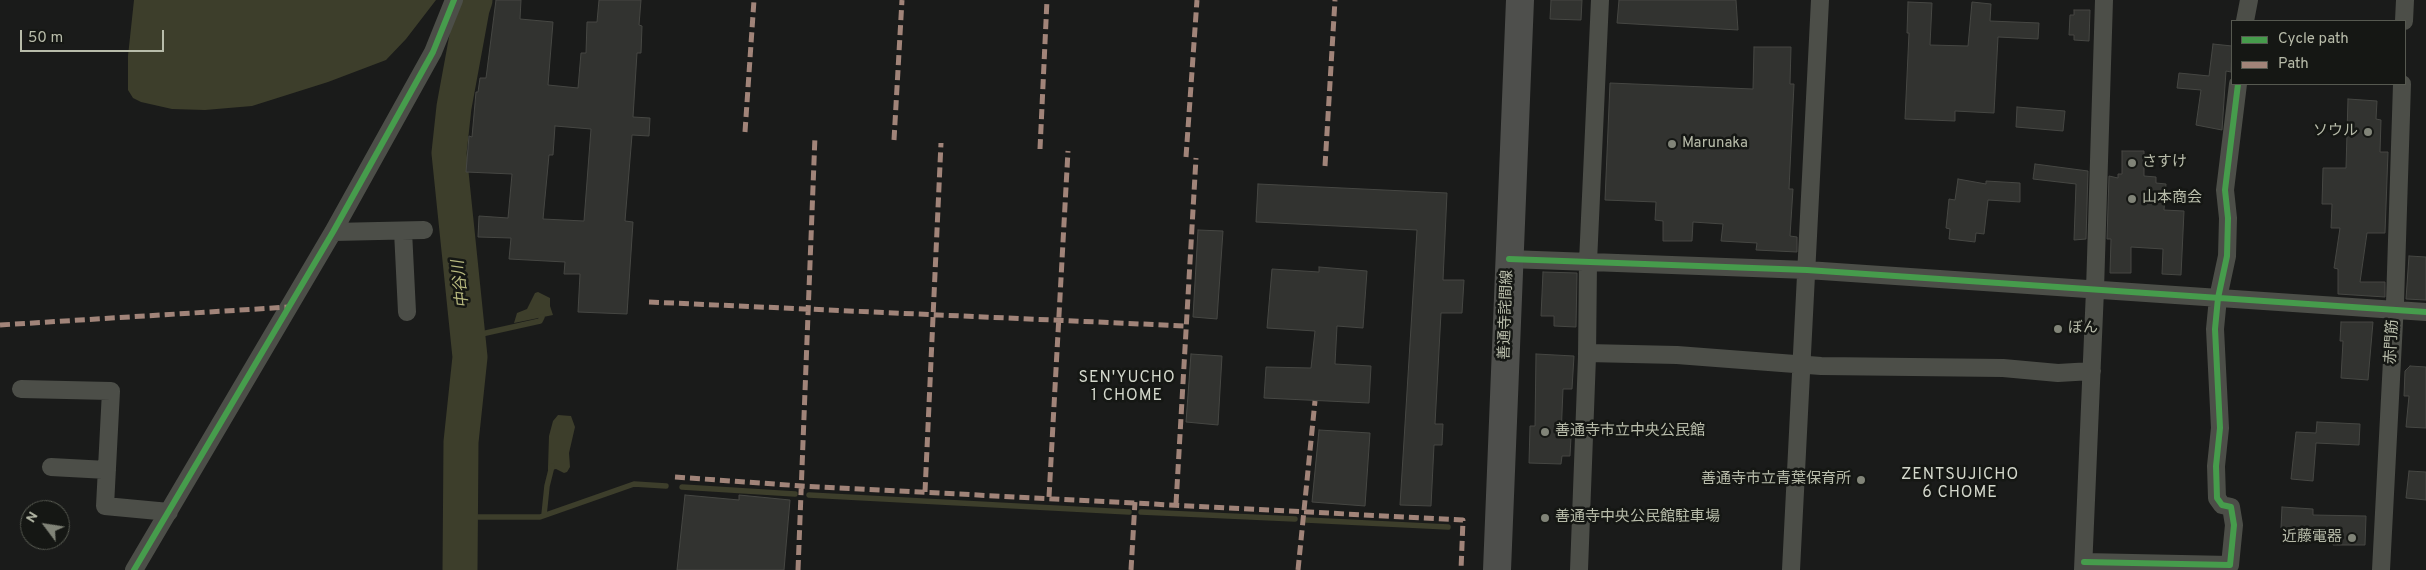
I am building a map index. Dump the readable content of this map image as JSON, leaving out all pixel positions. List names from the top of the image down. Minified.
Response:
{"streets":{"main road":["善通寺詫間線"],"street":["赤門筋"]},"districts":["SEN'YUCHO 1 CHOME","ZENTSUJICHO 6 CHOME"],"water":["中谷川"],"places":["ソウル","Marunaka","さすけ","山本商会","ぼん","善通寺市立中央公民館","善通寺市立青葉保育所","善通寺中央公民館駐車場","近藤電器"],"legend":["Cycle path","Path"],"scale_bar":"50 m","north":"top left"}
